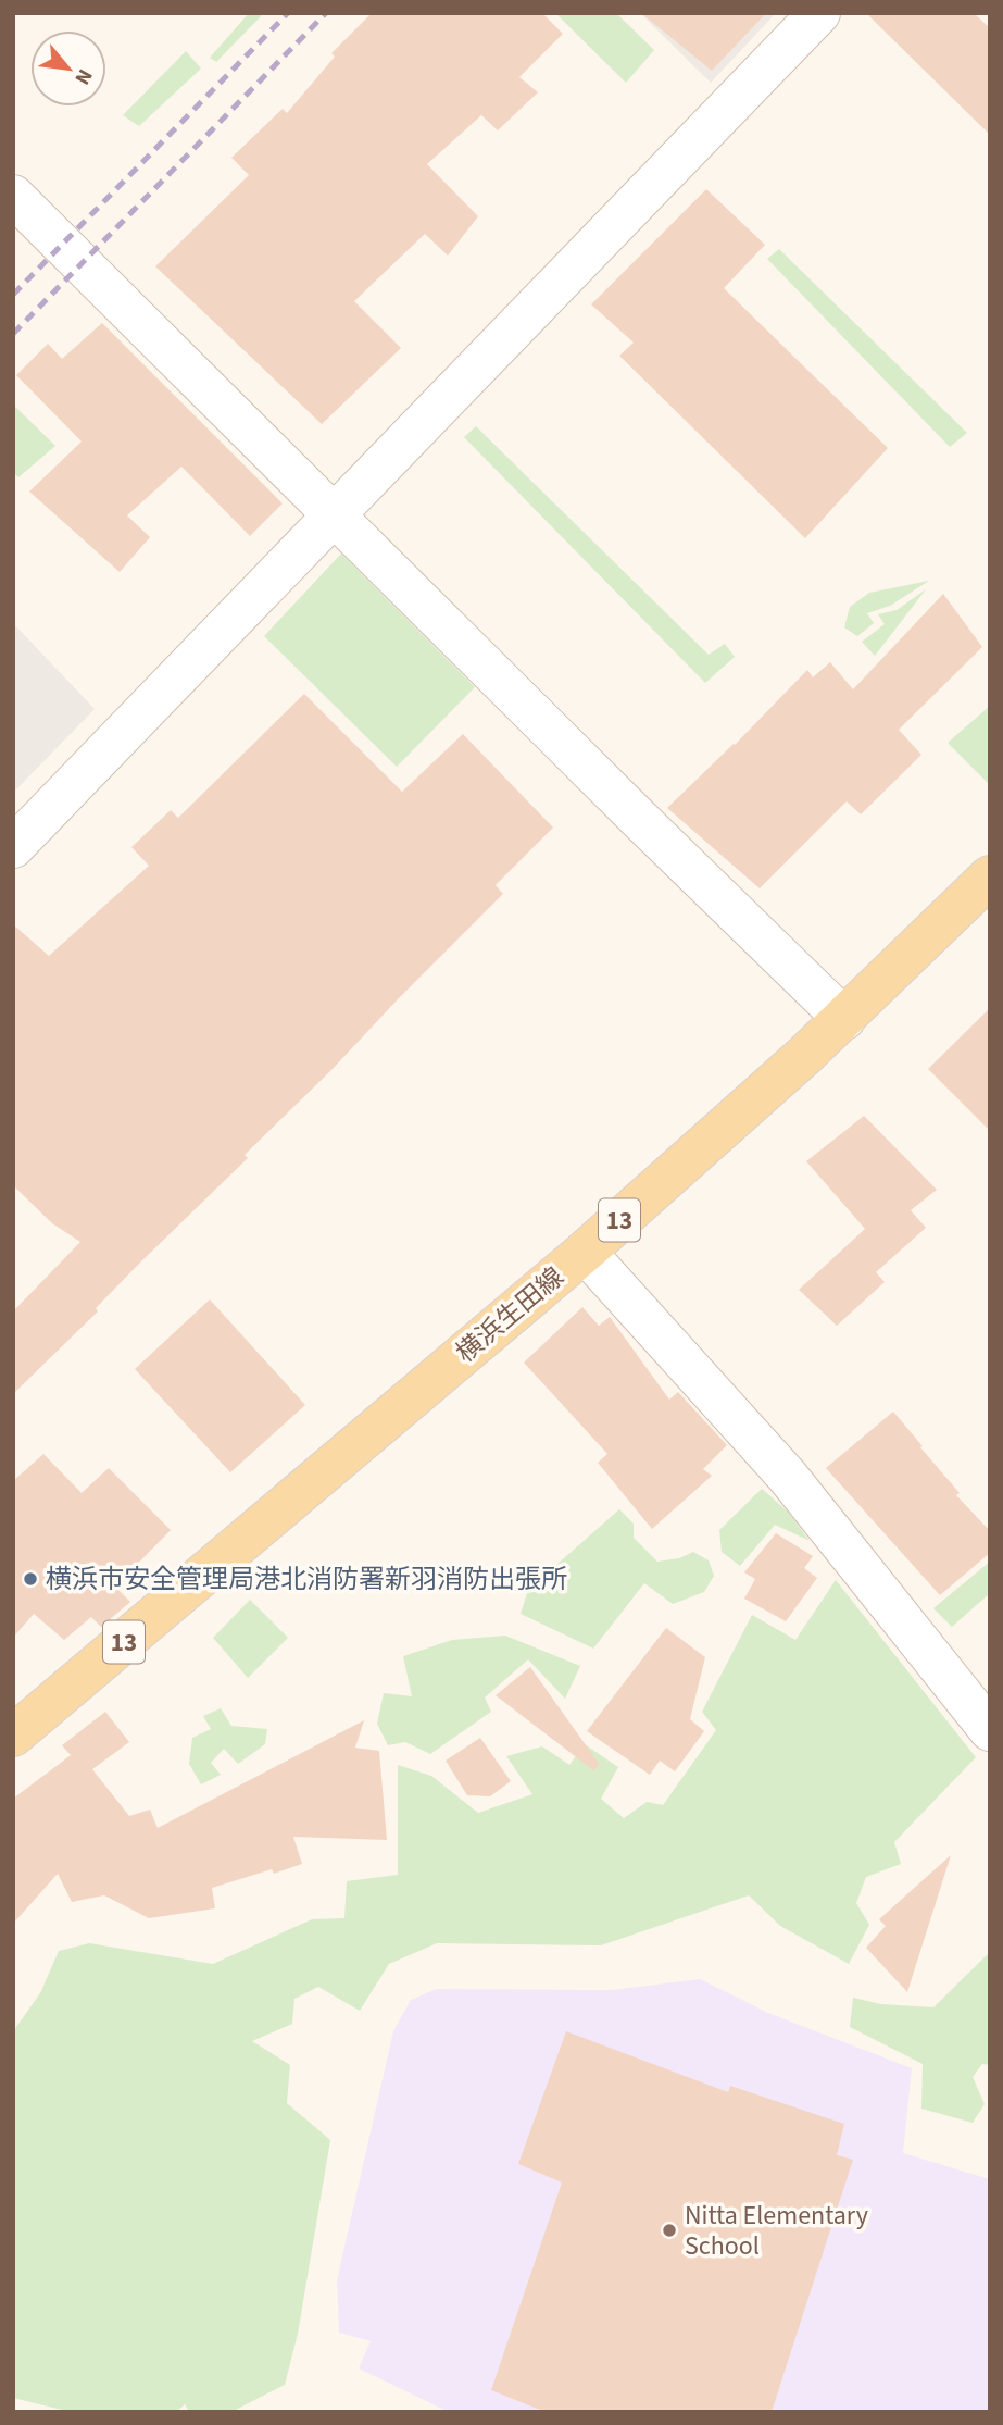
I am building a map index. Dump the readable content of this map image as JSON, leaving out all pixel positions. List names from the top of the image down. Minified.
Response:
{"streets":{"main road":["13","横浜生田線"]},"places":["横浜市安全管理局港北消防署新羽消防出張所","Nitta Elementary School"],"north":"bottom right"}
